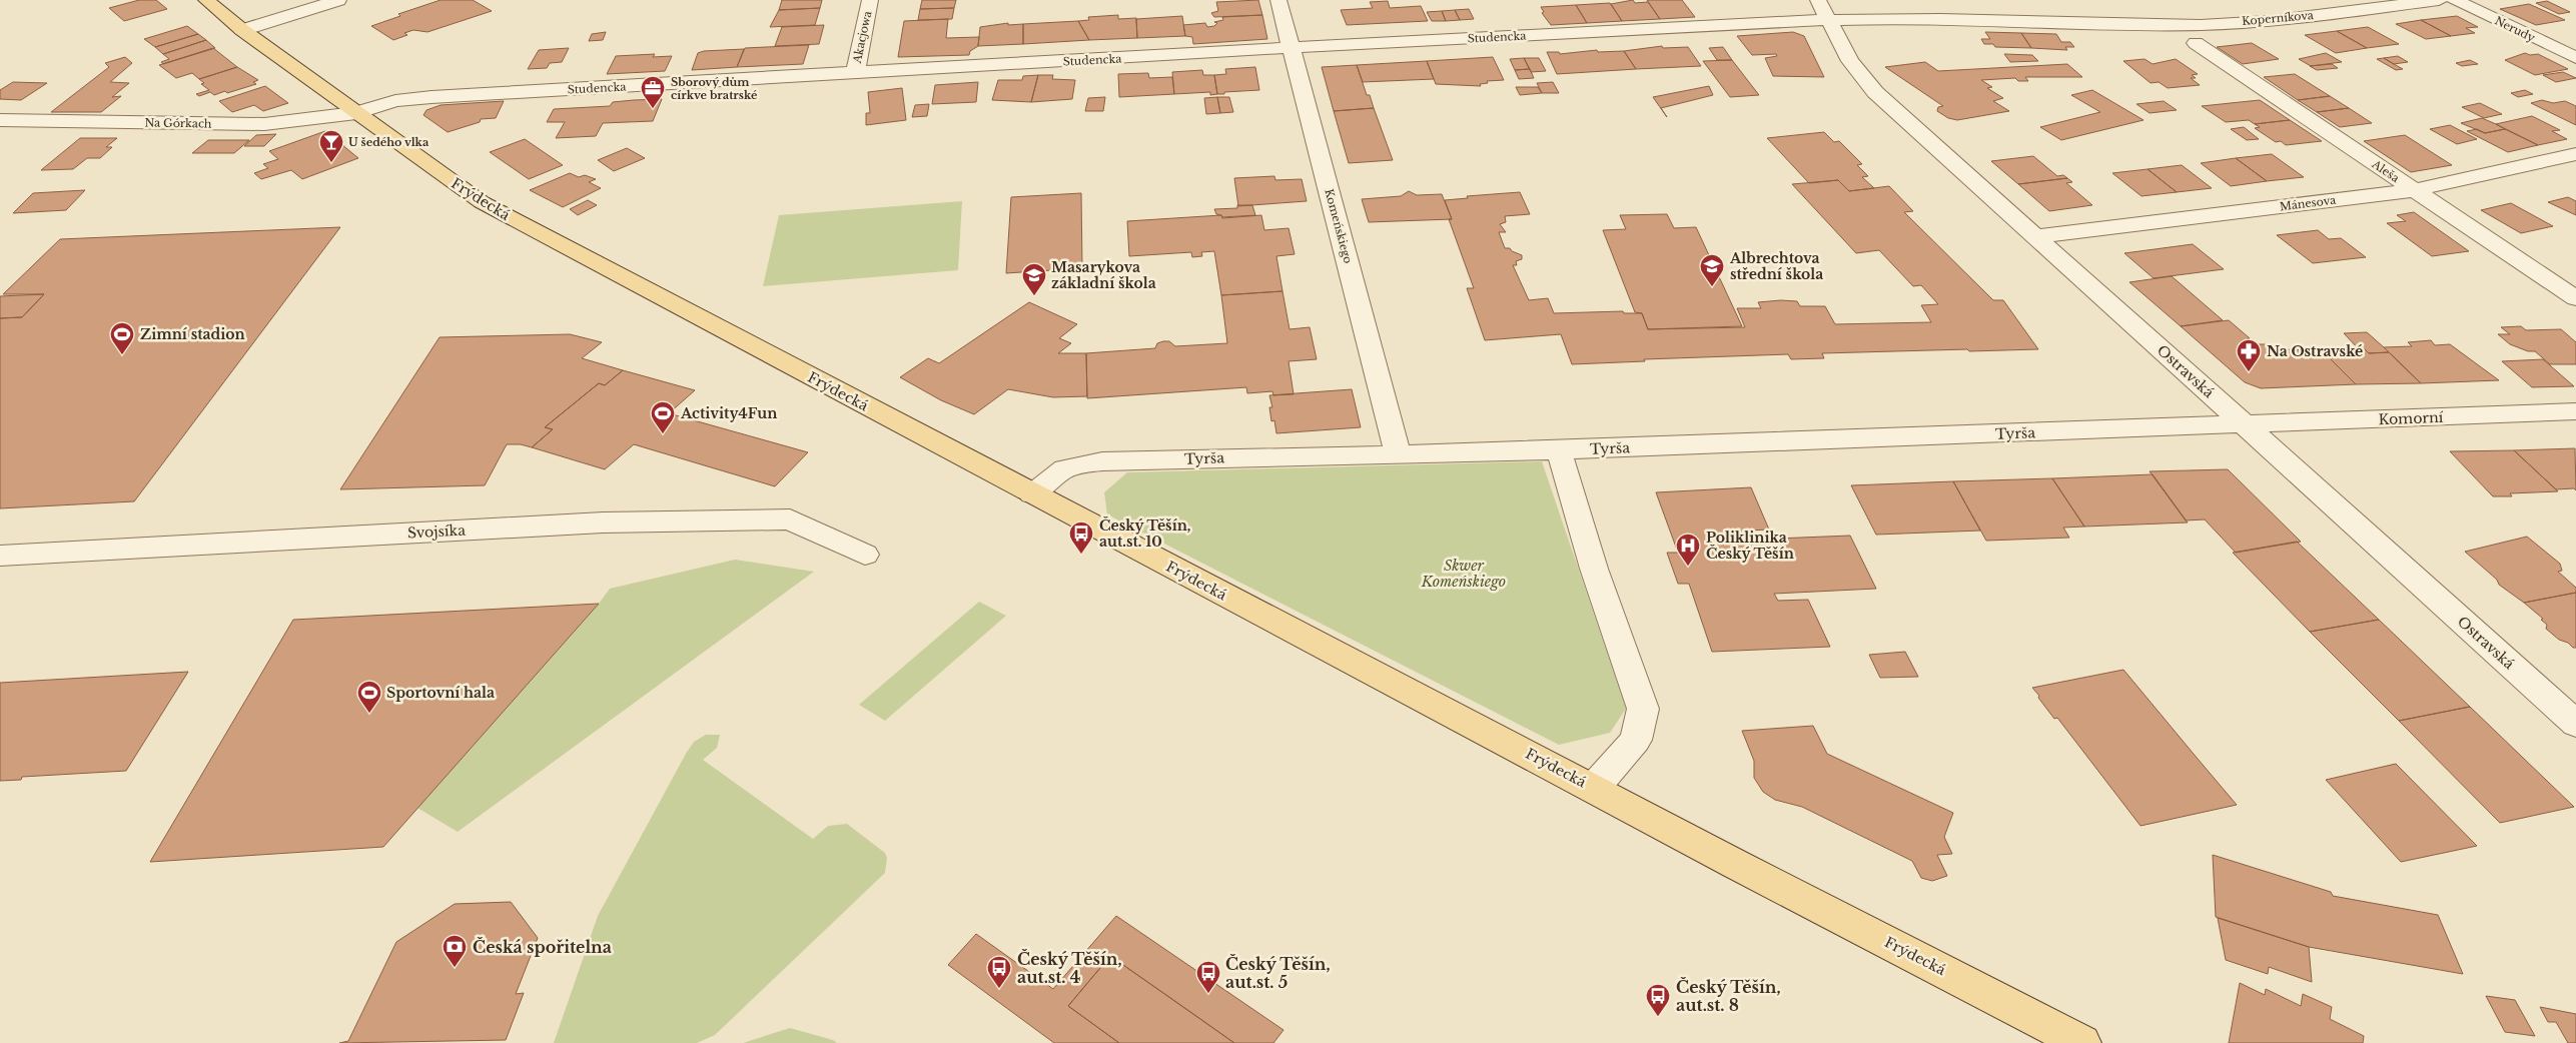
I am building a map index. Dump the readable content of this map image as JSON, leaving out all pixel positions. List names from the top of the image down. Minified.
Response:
{"streets":{"main road":["Frýdecká"],"street":["Koperníkova","Nerudy","Akacjowa","Studencka","Na Górkach","Aleša","Mánesova","Komeńskiego","Ostravská","Komorní","Tyrša","Svojsíka"]},"crossings":[["Koperníkova","Studencka"],["Koperníkova","Ostravská"],["Akacjowa","Studencka"],["Studencka","Na Górkach"],["Studencka","Frýdecká"],["Studencka","Komeńskiego"],["Studencka","Ostravská"],["Na Górkach","Frýdecká"],["Aleša","Mánesova"],["Frýdecká","Tyrša"],["Mánesova","Ostravská"],["Komeńskiego","Tyrša"],["Ostravská","Komorní"],["Komorní","Tyrša"]],"parks":["Skwer Komeńskiego"],"places":{"office":["Sborový dům církve bratrské"],"bar":["U šedého vlka"],"school or university":["Albrechtova střední škola","Masarykova základní škola"],"sports":["Zimní stadion","Activity4Fun","Sportovní hala"],"pharmacy":["Na Ostravské"],"bus stop":["Český Těšín, aut.st. 10","Český Těšín, aut.st. 4","Český Těšín, aut.st. 5","Český Těšín, aut.st. 8"],"hospital":["Poliklinika Český Těšín"],"bank":["Česká spořitelna"]}}
